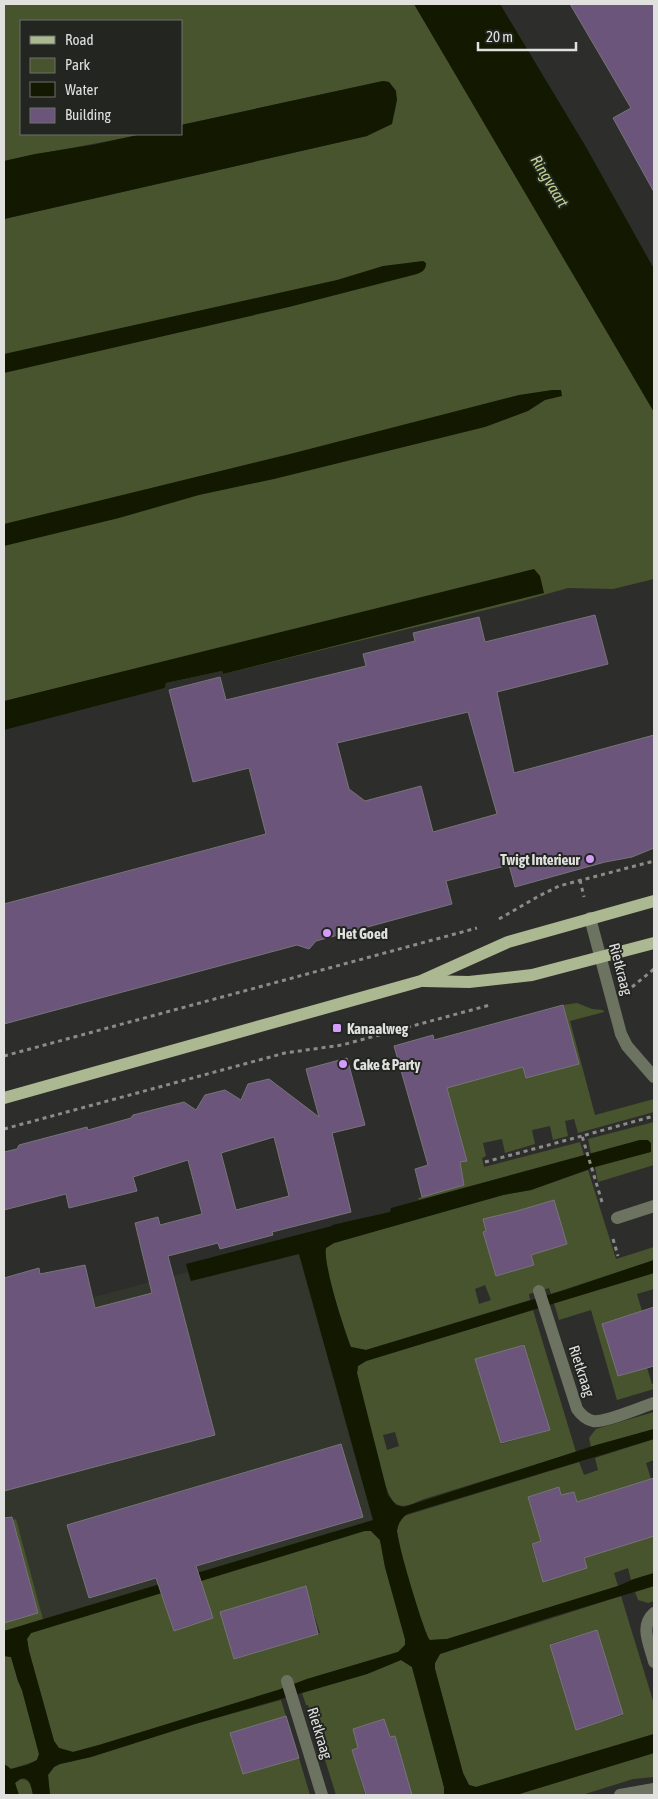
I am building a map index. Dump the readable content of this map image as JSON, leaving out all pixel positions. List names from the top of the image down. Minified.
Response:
{"streets":{"street":["Rietkraag"]},"water":["Ringvaart"],"places":{"other":["Twigt Interieur","Het Goed","Cake & Party"],"transit":["Kanaalweg"]},"legend":["Road","Park","Water","Building"],"scale_bar":"20 m"}
